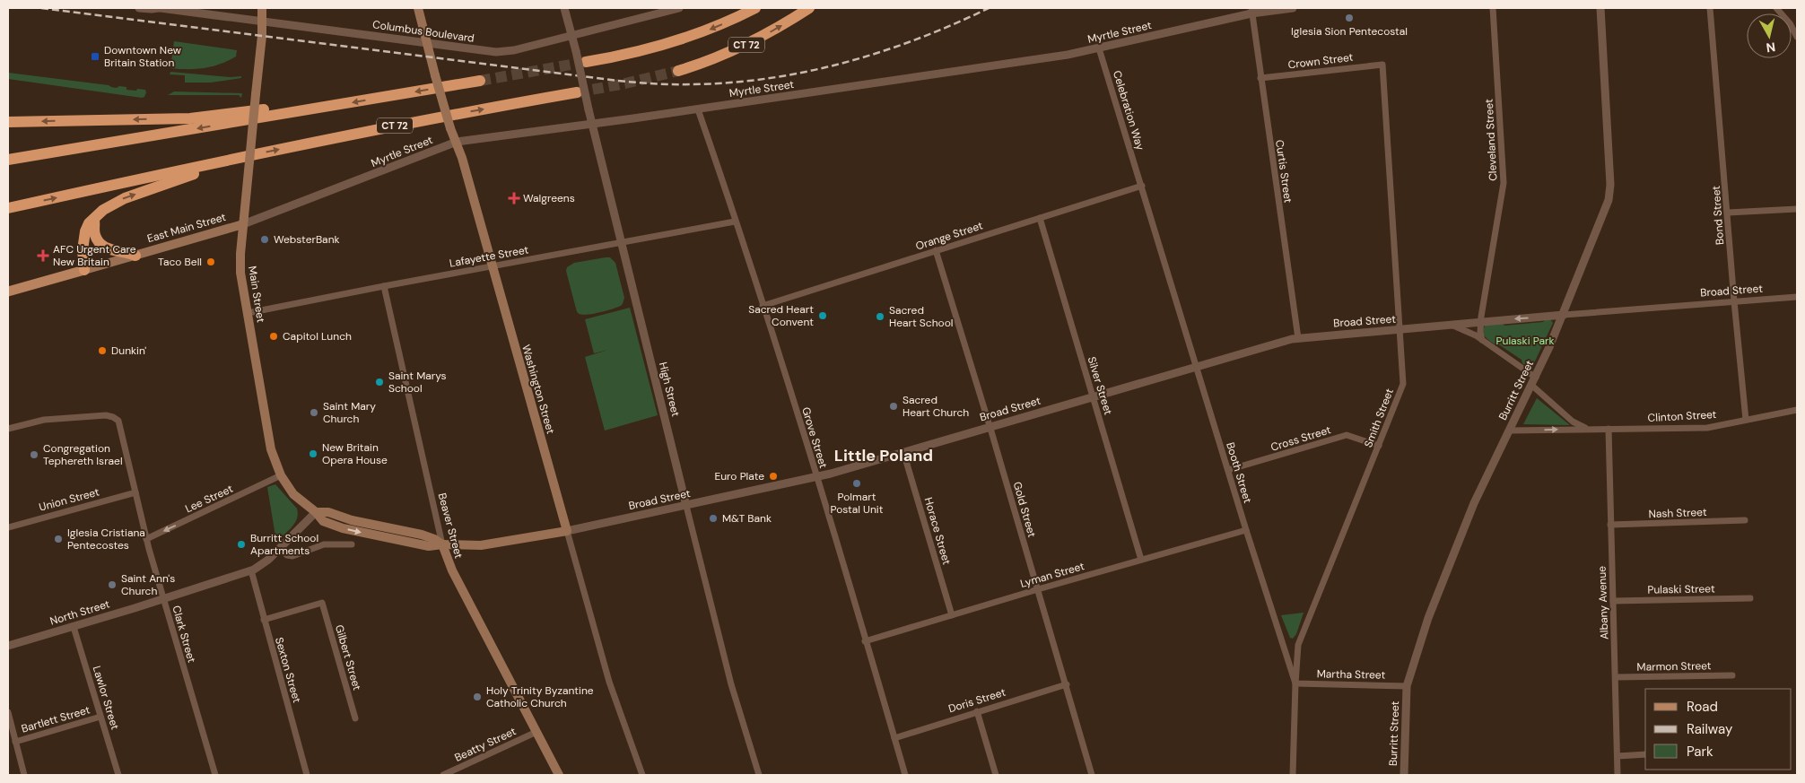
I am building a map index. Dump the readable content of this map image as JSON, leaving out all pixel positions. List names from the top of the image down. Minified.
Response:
{"streets":{"highway":["CT 72"],"main road":["East Main Street","Broad Street","Main Street","Washington Street","Beaver Street"],"street":["Columbus Boulevard","Myrtle Street","Crown Street","Celebration Way","Cleveland Street","Curtis Street","Bond Street","Orange Street","Lafayette Street","Silver Street","High Street","Burritt Street","Clinton Street","Smith Street","Grove Street","Cross Street","Booth Street","Lee Street","Union Street","Gold Street","Nash Street","Horace Street","Lyman Street","Pulaski Street","Albany Avenue","North Street","Clark Street","Gilbert Street","Marmon Street","Sexton Street","Martha Street","Lawlor Street","Doris Street","Bartlett Street","Beatty Street"]},"crossings":[["Columbus Boulevard","Main Street"],["Columbus Boulevard","Washington Street"],["Columbus Boulevard","High Street"],["Myrtle Street","Celebration Way"],["Myrtle Street","Curtis Street"],["Myrtle Street","East Main Street"],["Myrtle Street","Main Street"],["Myrtle Street","Washington Street"],["Myrtle Street","High Street"],["Myrtle Street","Grove Street"],["Crown Street","Curtis Street"],["Crown Street","Smith Street"],["Celebration Way","Booth Street"],["Cleveland Street","Broad Street"],["Curtis Street","Broad Street"],["Bond Street","Broad Street"],["Bond Street","Clinton Street"],["East Main Street","Main Street"],["Orange Street","Silver Street"],["Orange Street","Grove Street"],["Orange Street","Booth Street"],["Orange Street","Gold Street"],["Lafayette Street","Main Street"],["Lafayette Street","Washington Street"],["Lafayette Street","High Street"],["Lafayette Street","Grove Street"],["Lafayette Street","Beaver Street"],["Broad Street","Main Street"],["Broad Street","Silver Street"],["Broad Street","Washington Street"],["Broad Street","High Street"],["Broad Street","Burritt Street"],["Broad Street","Smith Street"],["Broad Street","Grove Street"],["Broad Street","Booth Street"],["Broad Street","Gold Street"],["Broad Street","Beaver Street"],["Broad Street","Horace Street"],["Main Street","Lee Street"],["Main Street","Beaver Street"],["Main Street","North Street"],["Silver Street","Lyman Street"],["Burritt Street","Clinton Street"],["Burritt Street","Martha Street"],["Clinton Street","Albany Avenue"],["Smith Street","Cross Street"],["Smith Street","Booth Street"],["Smith Street","Martha Street"],["Grove Street","Lyman Street"],["Grove Street","Doris Street"],["Cross Street","Booth Street"],["Booth Street","Lyman Street"],["Booth Street","Martha Street"],["Lee Street","Clark Street"],["Union Street","Clark Street"],["Gold Street","Lyman Street"],["Gold Street","Doris Street"],["Nash Street","Albany Avenue"],["Beaver Street","Beatty Street"],["Horace Street","Lyman Street"],["Pulaski Street","Albany Avenue"],["Albany Avenue","Marmon Street"],["North Street","Clark Street"],["North Street","Sexton Street"],["North Street","Lawlor Street"],["Gilbert Street","Sexton Street"],["Lawlor Street","Bartlett Street"]],"one_way":["Lee Street"],"districts":["Little Poland"],"parks":["Pulaski Park"],"places":{"other":["Iglesia Sion Pentecostal","WebsterBank","Taco Bell","Sacred Heart Convent","Sacred Heart School","Capitol Lunch","Dunkin'","Saint Marys School","Sacred Heart Church","Saint Mary Church","New Britain Opera House","Congregation Tephereth Israel","Euro Plate","Polmart Postal Unit","M&T Bank","Iglesia Cristiana Pentecostes","Burritt School Apartments","Saint Ann's Church","Holy Trinity Byzantine Catholic Church"],"transit":["Downtown New Britain Station"],"health":["Walgreens","AFC Urgent Care New Britain"]},"legend":["Road","Railway","Park"],"north":"bottom"}
